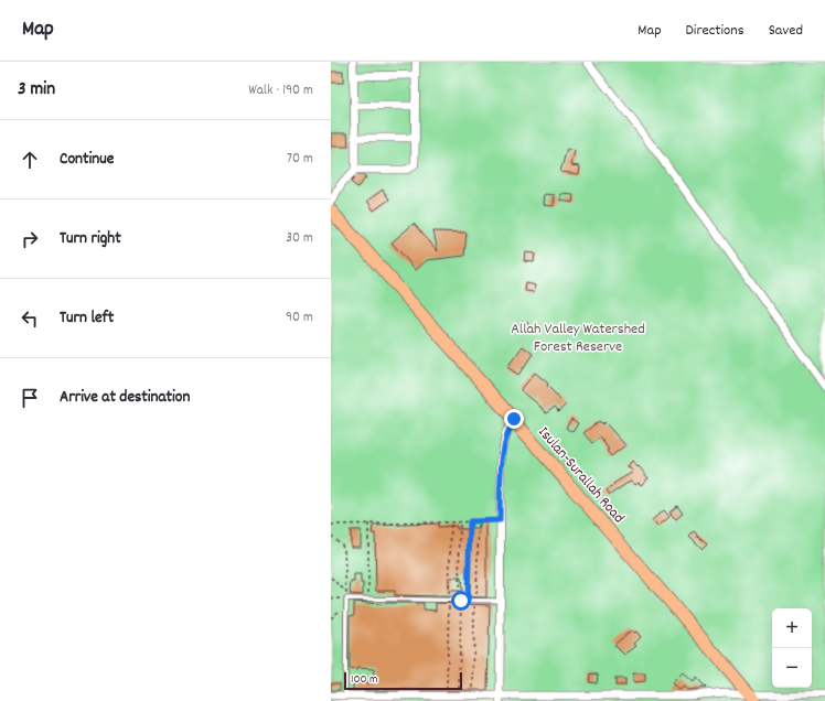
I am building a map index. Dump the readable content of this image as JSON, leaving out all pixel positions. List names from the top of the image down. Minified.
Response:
{"streets":{"highway":["Isulan-Surallah Road"]},"parks":["Allah Valley Watershed Forest Reserve"],"scale_bar":"100 m","page":{"header":"Map","nav":["Map","Directions","Saved"],"heading":["3 min","Walk · 190 m"],"list":[["Continue","70 m"],["Turn right","30 m"],["Turn left","90 m"],"Arrive at destination"],"map_buttons":["+","−"],"scale":"100 m"}}
